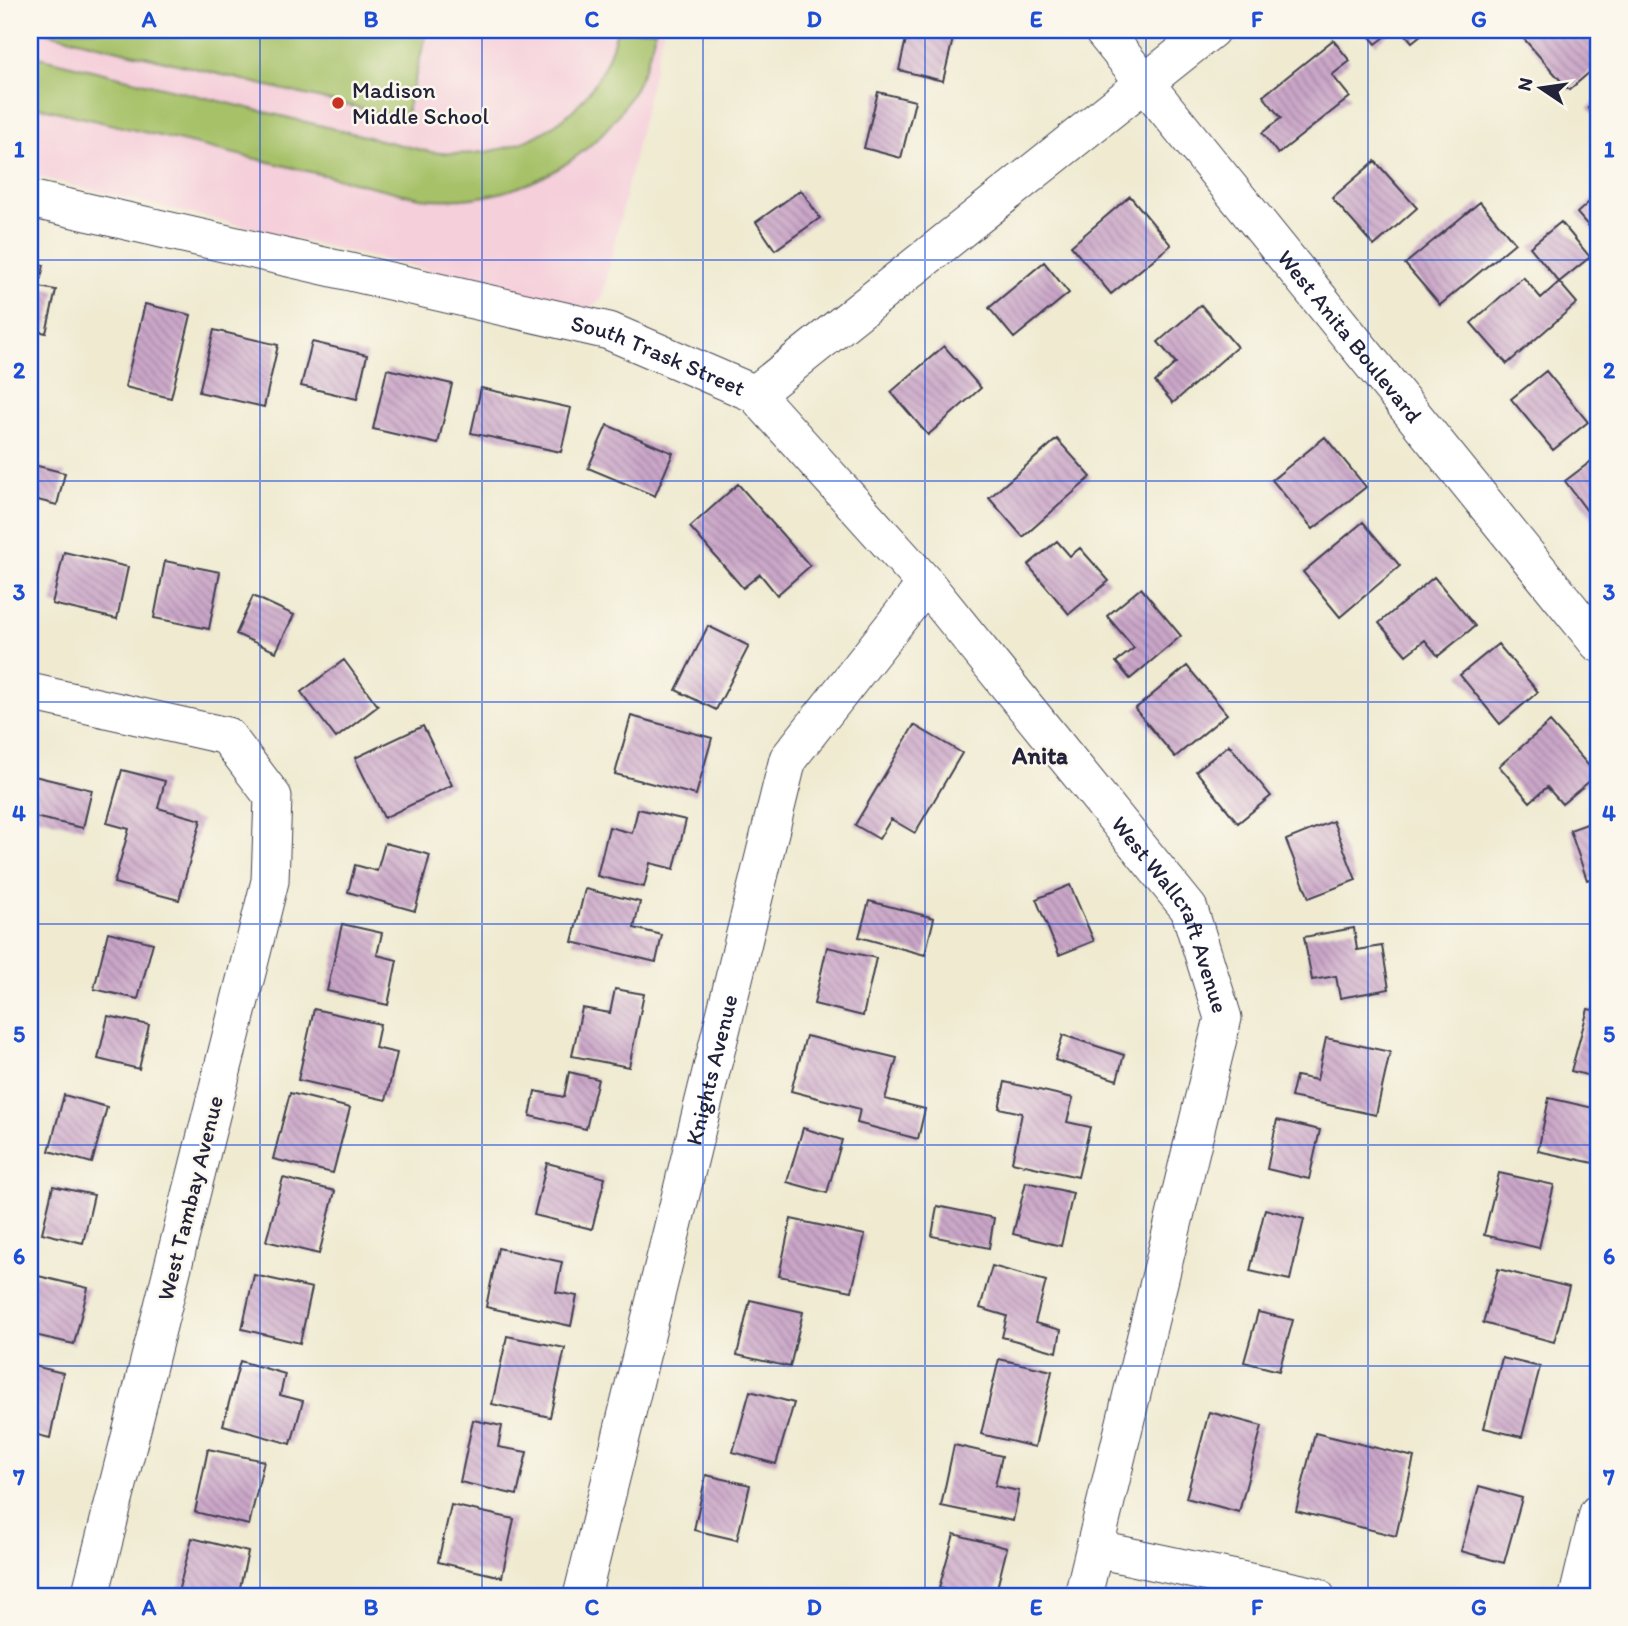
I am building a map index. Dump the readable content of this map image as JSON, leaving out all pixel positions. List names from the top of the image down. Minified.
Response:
{"streets":{"street":["West Anita Boulevard","South Trask Street","West Wallcraft Avenue","Knights Avenue","West Tambay Avenue"]},"crossings":[["West Anita Boulevard","South Trask Street"],["South Trask Street","West Wallcraft Avenue"],["West Wallcraft Avenue","Knights Avenue"]],"districts":["Anita"],"places":["Madison Middle School"],"north":"left","grid":{"columns":["A","B","C","D","E","F","G"],"rows":["1","2","3","4","5","6","7"]}}
